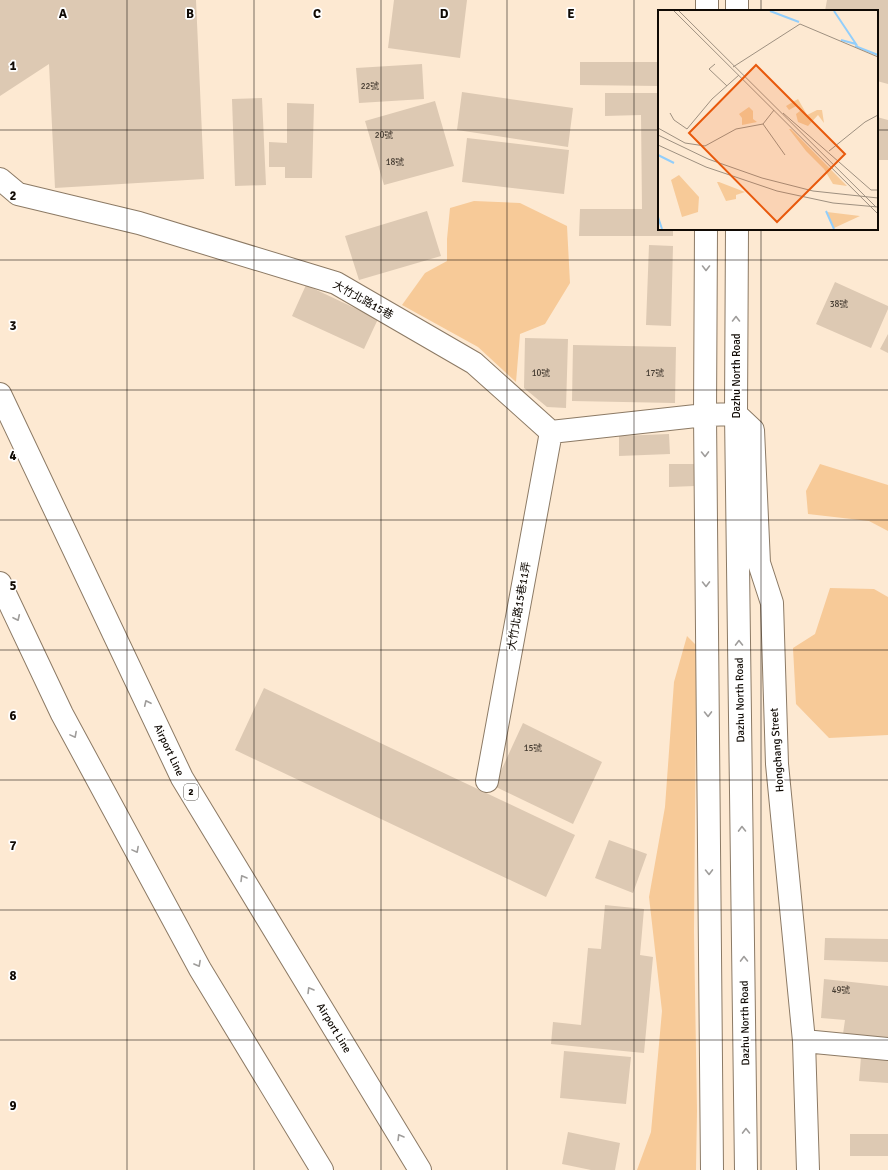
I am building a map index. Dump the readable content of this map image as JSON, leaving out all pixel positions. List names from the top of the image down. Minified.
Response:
{"streets":{"main road":["大竹北路15巷","Dazhu North Road","大竹北路15巷11弄","Airport Line","Hongchang Street","2"]},"crossings":[["大竹北路15巷","大竹北路15巷11弄"],["Dazhu North Road","Hongchang Street"]],"house_numbers":["22號","20號","18號","38號","10號","17號","15號","49號"],"grid":{"columns":["A","B","C","D","E"],"rows":["1","2","3","4","5","6","7","8","9"]}}
